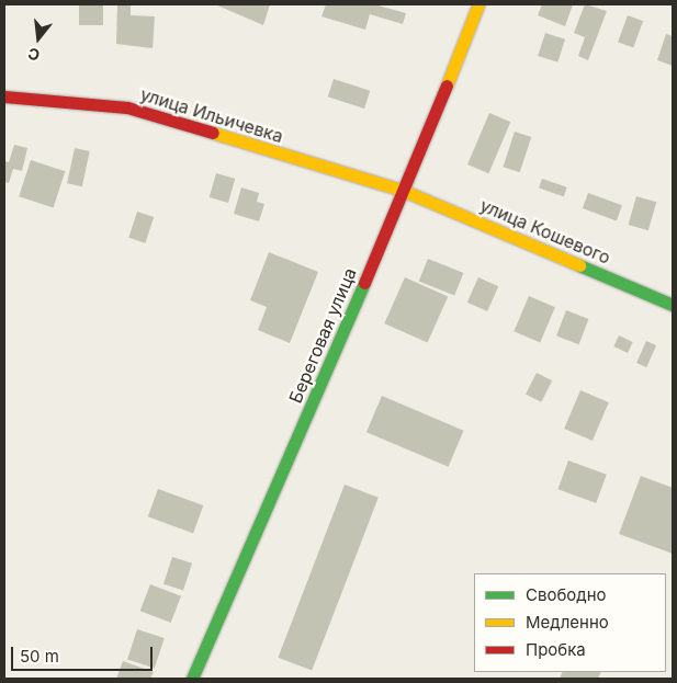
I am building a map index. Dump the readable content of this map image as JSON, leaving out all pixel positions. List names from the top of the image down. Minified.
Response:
{"streets":{"main road":["улица Ильичевка","улица Кошевого","Береговая улица"]},"crossings":[["улица Ильичевка","улица Кошевого"],["улица Ильичевка","Береговая улица"],["улица Кошевого","Береговая улица"]],"legend":["Свободно","Медленно","Пробка"],"scale_bar":"50 m","north":"bottom"}
